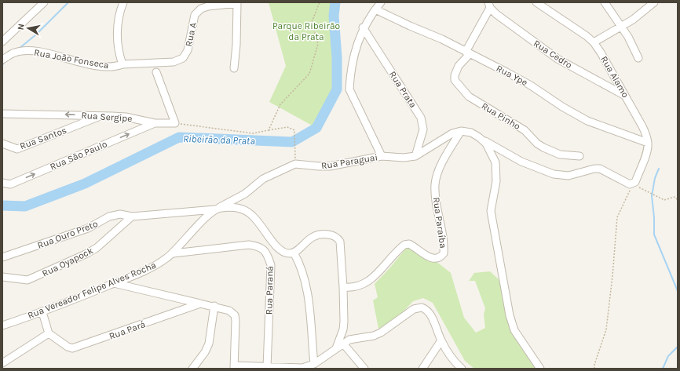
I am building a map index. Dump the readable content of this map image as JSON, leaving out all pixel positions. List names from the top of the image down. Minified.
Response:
{"streets":{"street":["Rua A","Rua Cedro","Rua João Fonseca","Rua Ype","Rua Alamo","Rua Prata","Rua Pinho","Rua Sergipe","Rua Santos","Rua São Paulo","Rua Paraguai","Rua Paraíba","Rua Ouro Preto","Rua Oyapock","Rua Vereador Felipe Alves Rocha","Rua Paraná","Rua Pará"]},"crossings":[["Rua A","Rua João Fonseca"],["Rua Cedro","Rua Alamo"],["Rua Ype","Rua Alamo"],["Rua Ype","Rua Pinho"],["Rua Prata","Rua Paraguai"],["Rua Sergipe","Rua Santos"],["Rua Sergipe","Rua São Paulo"],["Rua Paraguai","Rua Paraíba"],["Rua Paraguai","Rua Vereador Felipe Alves Rocha"],["Rua Ouro Preto","Rua Oyapock"],["Rua Vereador Felipe Alves Rocha","Rua Paraná"]],"one_way":["Rua Sergipe","Rua São Paulo"],"water":["Ribeirão da Prata"],"parks":["Parque Ribeirão da Prata"],"north":"left"}
